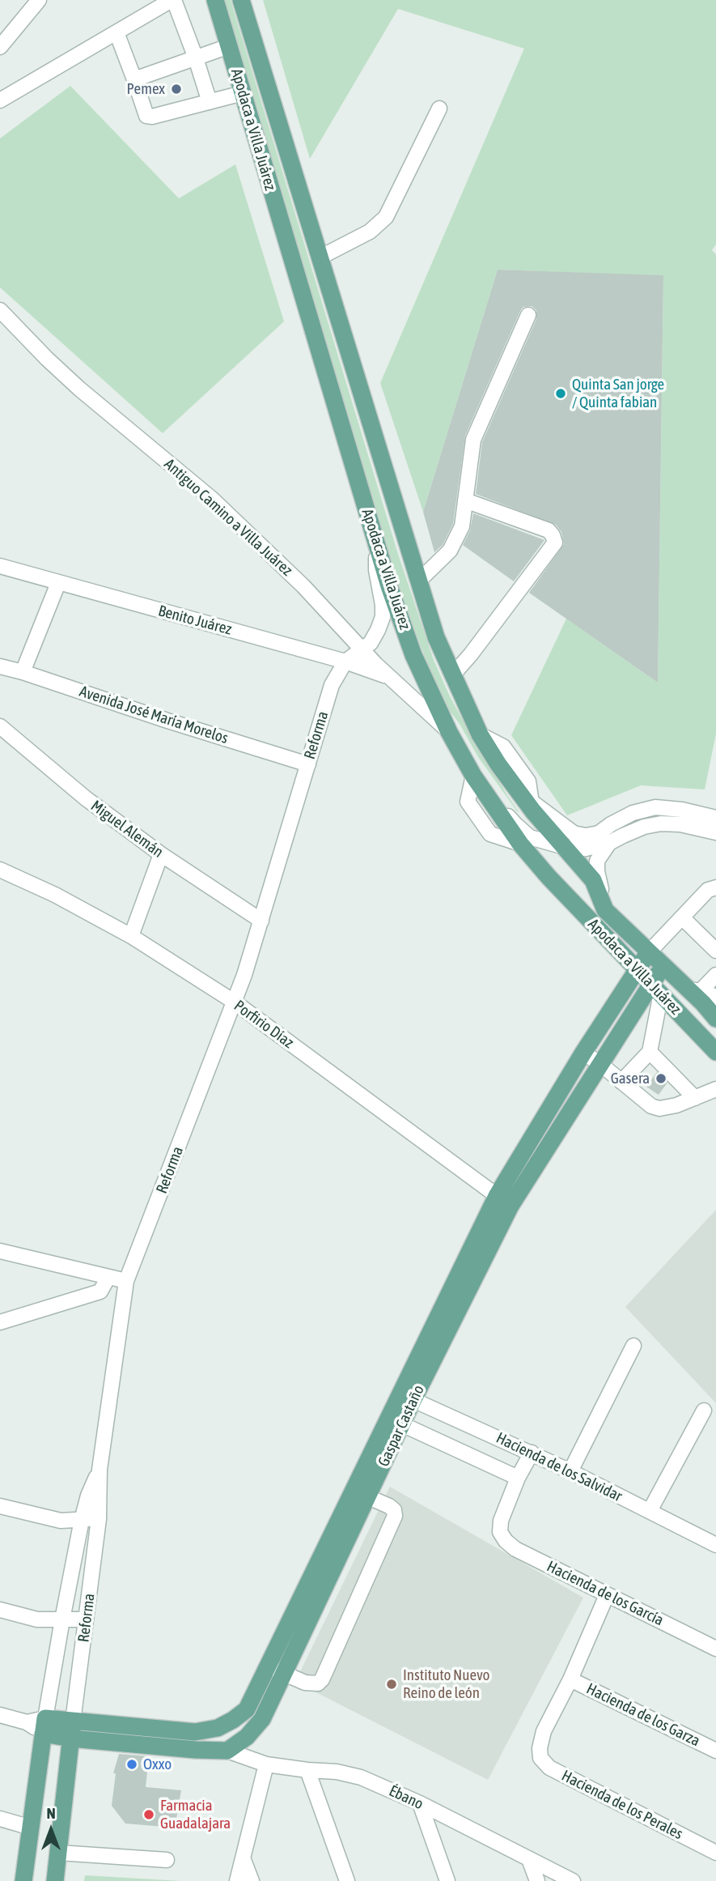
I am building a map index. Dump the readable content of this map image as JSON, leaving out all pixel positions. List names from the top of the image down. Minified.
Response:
{"streets":{"main road":["Apodaca a Villa Juárez","Gaspar Castaño"],"street":["Antiguo Camino a Villa Juárez","Benito Juárez","Avenida José María Morelos","Reforma","Miguel Alemán","Porfirio Díaz","Hacienda de los Salvidar","Hacienda de los García","Hacienda de los Garza","Ébano","Hacienda de los Perales"]},"crossings":[["Apodaca a Villa Juárez","Antiguo Camino a Villa Juárez"],["Apodaca a Villa Juárez","Gaspar Castaño"],["Antiguo Camino a Villa Juárez","Benito Juárez"],["Benito Juárez","Reforma"],["Avenida José María Morelos","Reforma"],["Reforma","Miguel Alemán"],["Reforma","Porfirio Díaz"],["Reforma","Gaspar Castaño"],["Porfirio Díaz","Gaspar Castaño"],["Gaspar Castaño","Hacienda de los Salvidar"],["Gaspar Castaño","Ébano"],["Hacienda de los Salvidar","Hacienda de los García"],["Hacienda de los Garza","Hacienda de los Perales"]],"places":["Pemex","Quinta San jorge / Quinta fabian","Gasera","Instituto Nuevo Reino de león","Oxxo","Farmacia Guadalajara"],"north":"top"}
